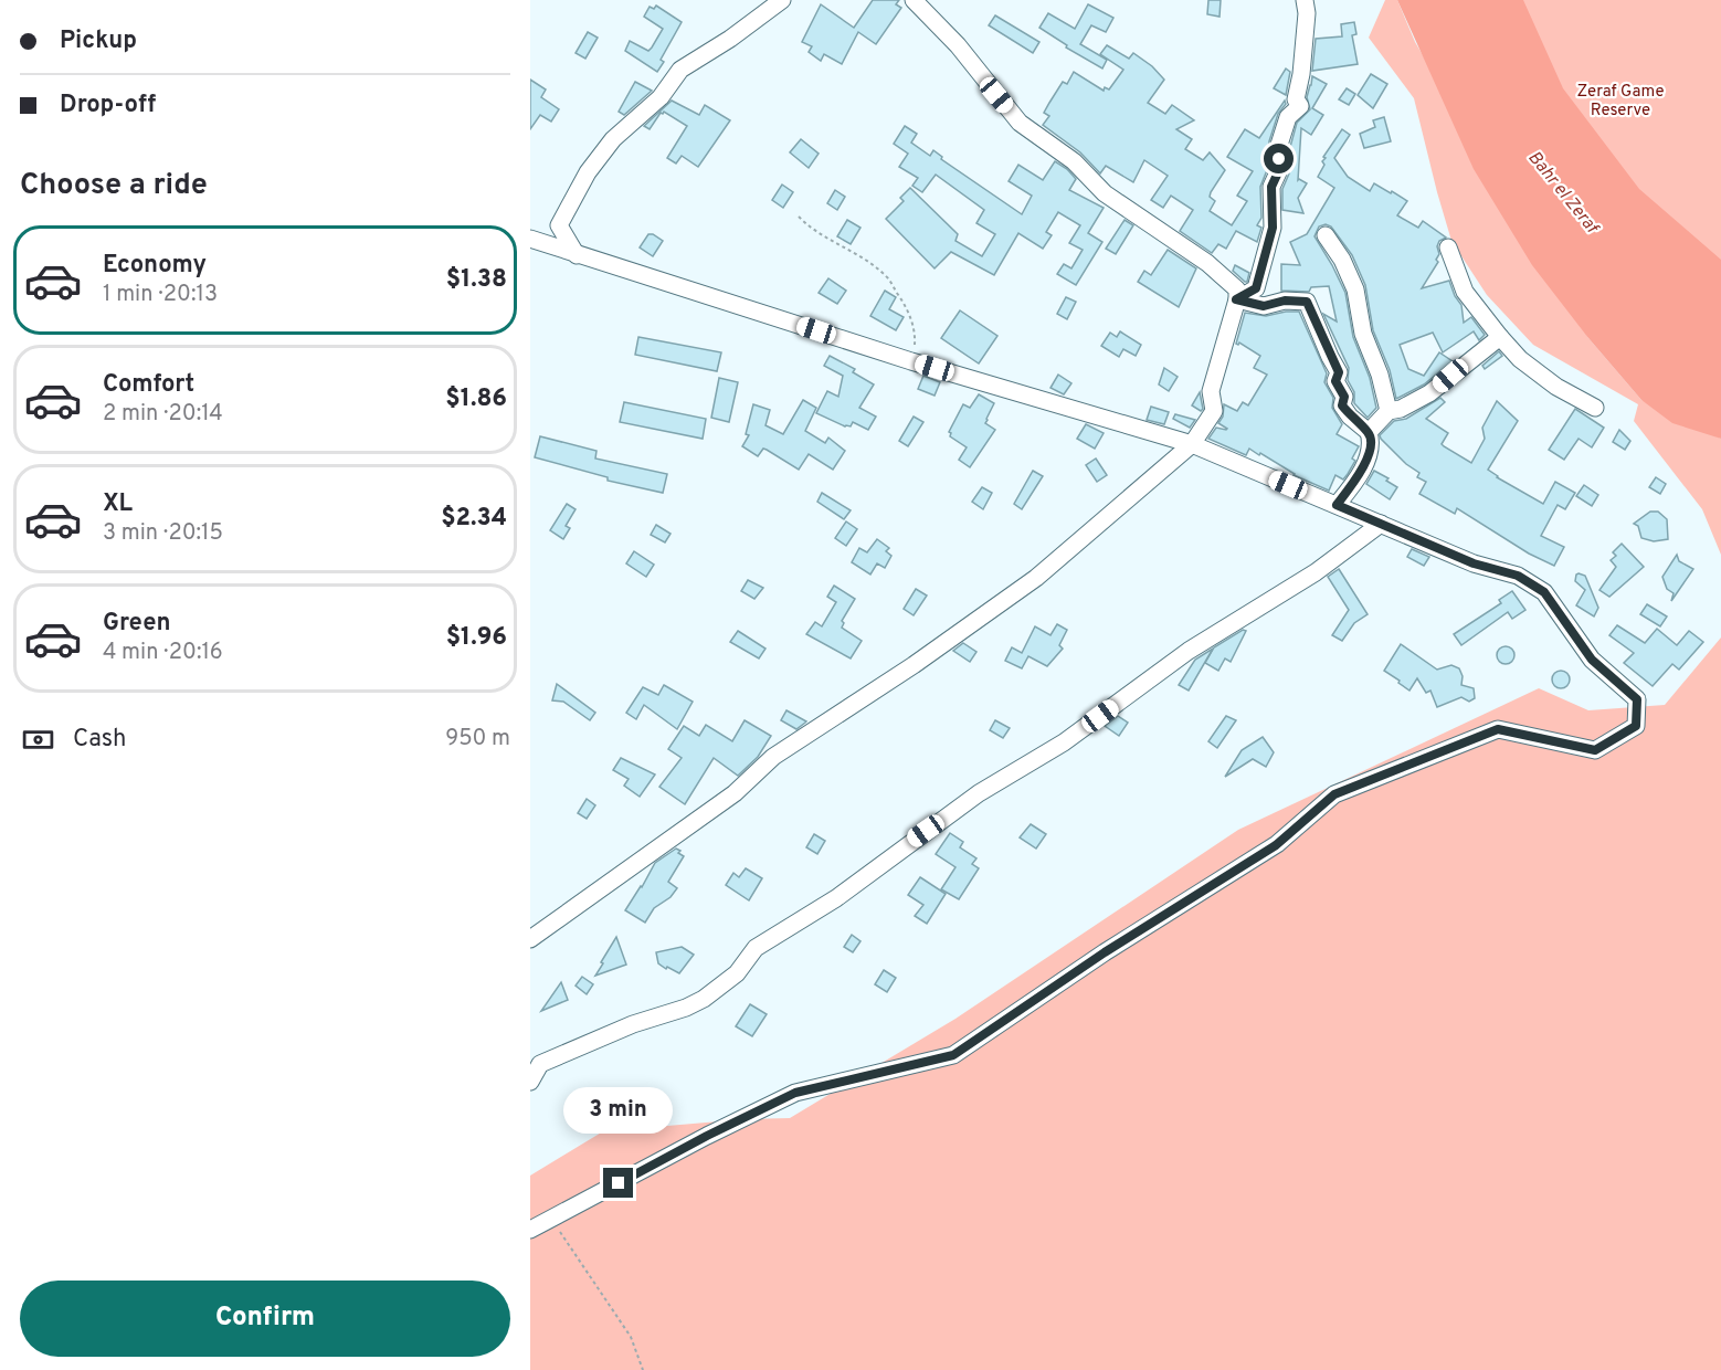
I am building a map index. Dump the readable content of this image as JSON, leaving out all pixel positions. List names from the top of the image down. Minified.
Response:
{"water":["Bahr el Zeraf"],"parks":["Zeraf Game Reserve"],"page":{"banner":["Pickup","Drop-off"],"heading":"Choose a ride","list":[{"name":"Economy","note":"1 min · 20:13","value":"$1.38"},{"name":"Comfort","note":"2 min · 20:14","value":"$1.86"},{"name":"XL","note":"3 min · 20:15","value":"$2.34"},{"name":"Green","note":"4 min · 20:16","value":"$1.96"}],"pay":["Cash","950 m"],"bubble":"3 min","buttons":"Confirm"}}
